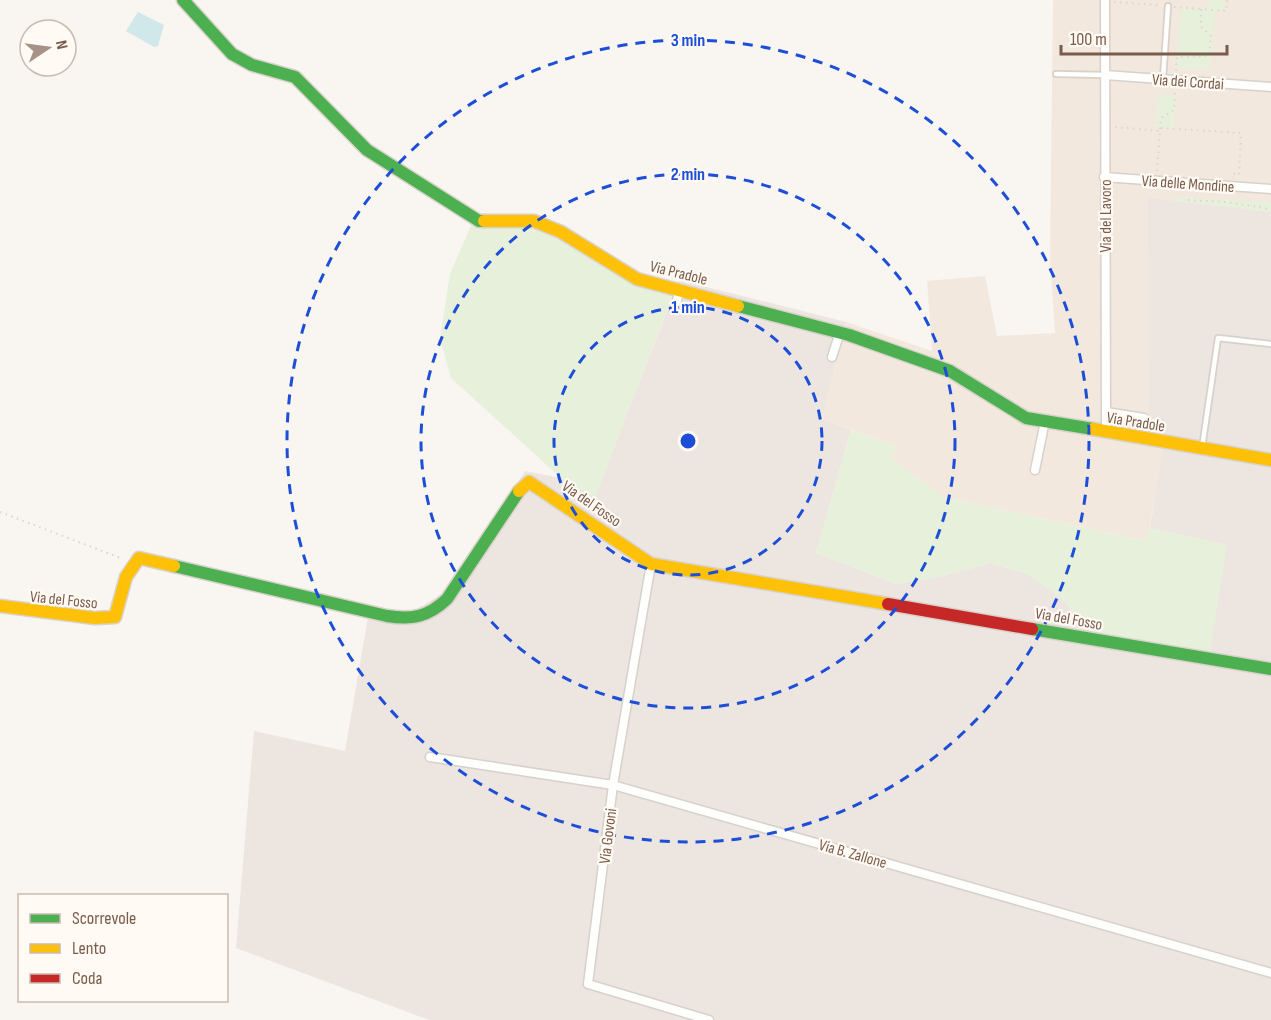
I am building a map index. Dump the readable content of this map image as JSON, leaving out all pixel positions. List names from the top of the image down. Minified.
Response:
{"streets":{"street":["Via dei Cordai","Via delle Mondine","Via del Lavoro","Via Pradole","Via del Fosso","Via Govoni","Via B. Zallone"]},"crossings":[["Via dei Cordai","Via del Lavoro"],["Via delle Mondine","Via del Lavoro"],["Via del Lavoro","Via Pradole"],["Via del Fosso","Via Govoni"],["Via Govoni","Via B. Zallone"]],"legend":["Scorrevole","Lento","Coda"],"scale_bar":"100 m","north":"right","rings":["3 min","2 min","1 min"]}
